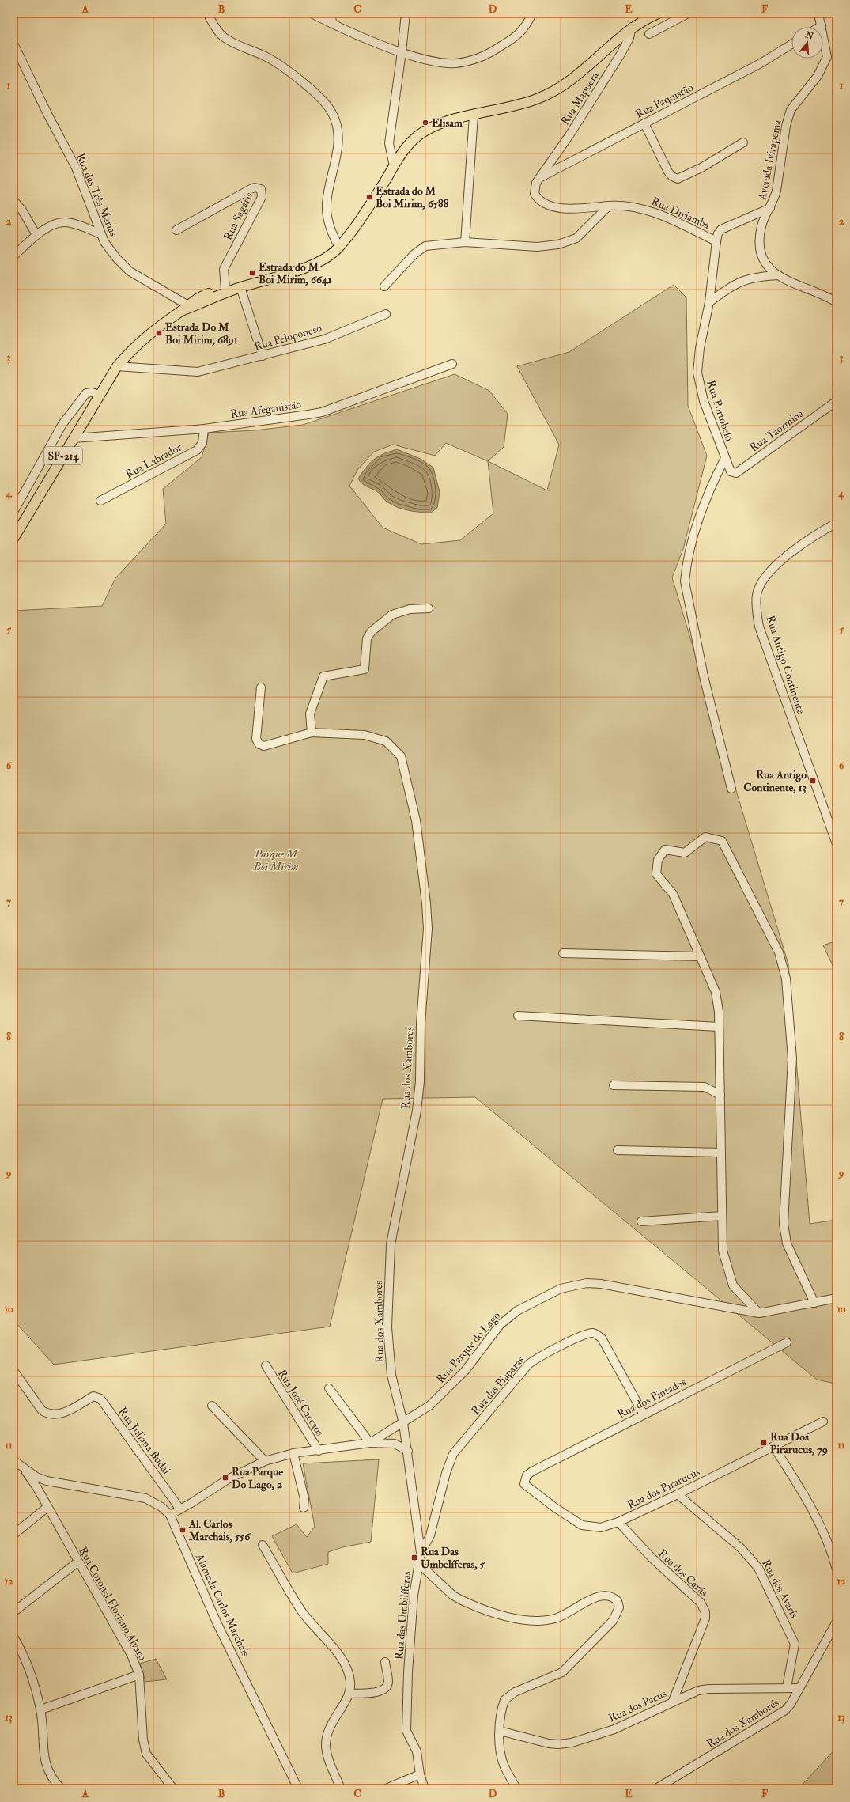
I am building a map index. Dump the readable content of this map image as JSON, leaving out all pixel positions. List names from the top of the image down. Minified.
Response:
{"streets":{"main road":["SP-214"],"street":["Rua Mapuera","Rua Paquistão","Avenida Ivirapema","Rua das Três Marias","Rua Diriamba","Rua Sagáris","Rua Peloponeso","Rua Afeganistão","Rua Portobelo","Rua Taormina","Rua Labrador","Rua Antigo Continente","Rua dos Xambores","Rua Parque do Lago","Rua das Piaparas","Rua dos Pintados","Rua José Caccaos","Rua Juliana Budai","Rua dos Pirarucús","Rua dos Carás","Rua dos Avarís","Rua Coronel Floriano Alvaro","Alameda Carlos Marchais","Rua das Umbilíferas","Rua dos Pacús","Rua dos Xamborés"]},"crossings":[["Rua Mapuera","Rua Paquistão"],["Rua Mapuera","Rua Diriamba"],["Rua Mapuera","SP-214"],["Rua Paquistão","Rua Diriamba"],["Avenida Ivirapema","Rua Diriamba"],["Rua das Três Marias","SP-214"],["Rua Diriamba","Rua Portobelo"],["Rua Sagáris","SP-214"],["Rua Peloponeso","SP-214"],["Rua Afeganistão","SP-214"],["Rua Afeganistão","Rua Labrador"],["Rua Portobelo","Rua Taormina"],["Rua dos Xambores","Rua Parque do Lago"],["Rua dos Xambores","Rua das Umbilíferas"],["Rua Parque do Lago","Rua José Caccaos"],["Rua Parque do Lago","Rua Juliana Budai"],["Rua Parque do Lago","Alameda Carlos Marchais"],["Rua Parque do Lago","Rua das Umbilíferas"],["Rua das Piaparas","Rua dos Pintados"],["Rua das Piaparas","Rua das Umbilíferas"],["Rua dos Pintados","Rua dos Pirarucús"],["Rua dos Pirarucús","Rua dos Carás"],["Rua dos Pirarucús","Rua dos Avarís"],["Rua dos Carás","Rua dos Pacús"],["Rua dos Avarís","Rua dos Pacús"],["Rua Coronel Floriano Alvaro","Alameda Carlos Marchais"],["Rua dos Pacús","Rua dos Xamborés"]],"parks":["Parque M Boi Mirim"],"places":{"other":["Elisam"],"transit":["Estrada do M Boi Mirim, 6588","Estrada do M Boi Mirim, 6641","Estrada Do M Boi Mirim, 6891","Rua Antigo Continente, 13","Rua Dos Pirarucus, 79","Rua Parque Do Lago, 2","Al. Carlos Marchais, 556","Rua Das Umbelíferas, 5"]},"north":"top","grid":{"columns":["A","B","C","D","E","F"],"rows":["1","2","3","4","5","6","7","8","9","10","11","12","13"]}}
